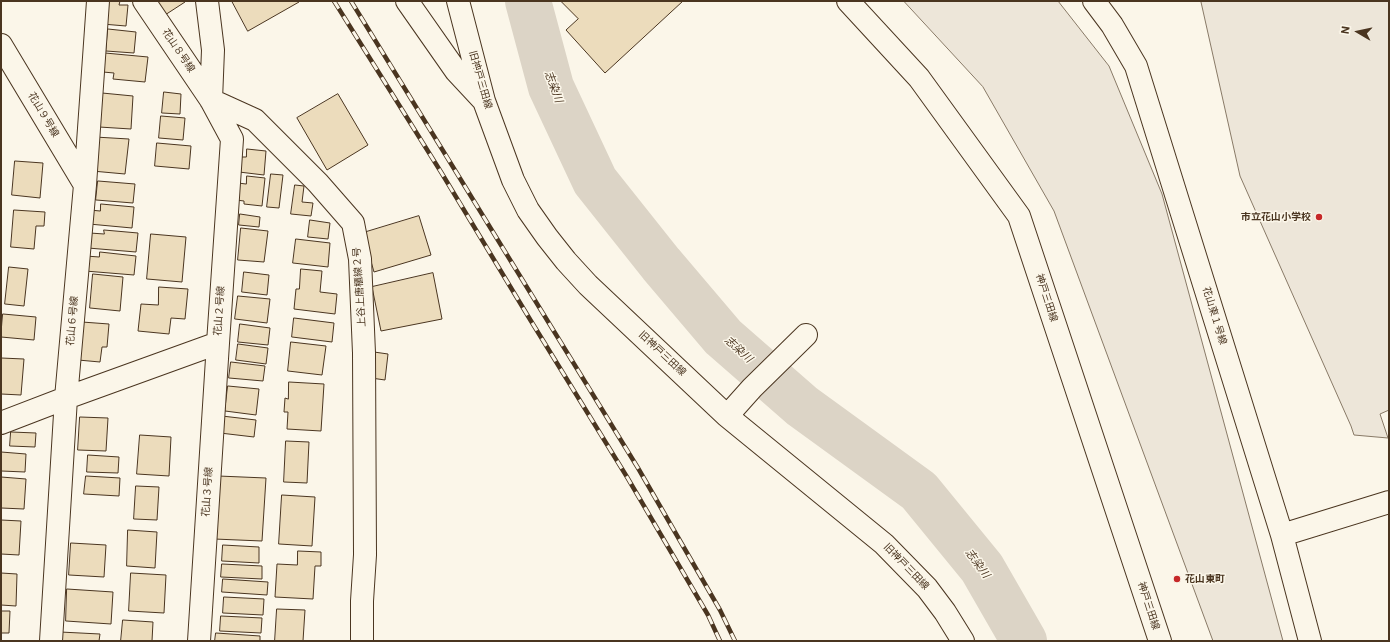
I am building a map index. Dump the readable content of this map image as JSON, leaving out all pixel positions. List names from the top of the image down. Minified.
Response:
{"streets":{"street":["花山８号線","旧神戸三田線","花山９号線","上谷上唐櫃線２号","神戸三田線","花山２号線","花山東１号線","花山６号線","花山３号線"]},"crossings":[["花山８号線","上谷上唐櫃線２号"],["花山８号線","花山２号線"],["花山９号線","花山６号線"],["上谷上唐櫃線２号","花山２号線"],["花山２号線","花山６号線"],["花山２号線","花山３号線"]],"water":["志染川"],"places":["市立花山小学校","花山東町"],"north":"left"}
